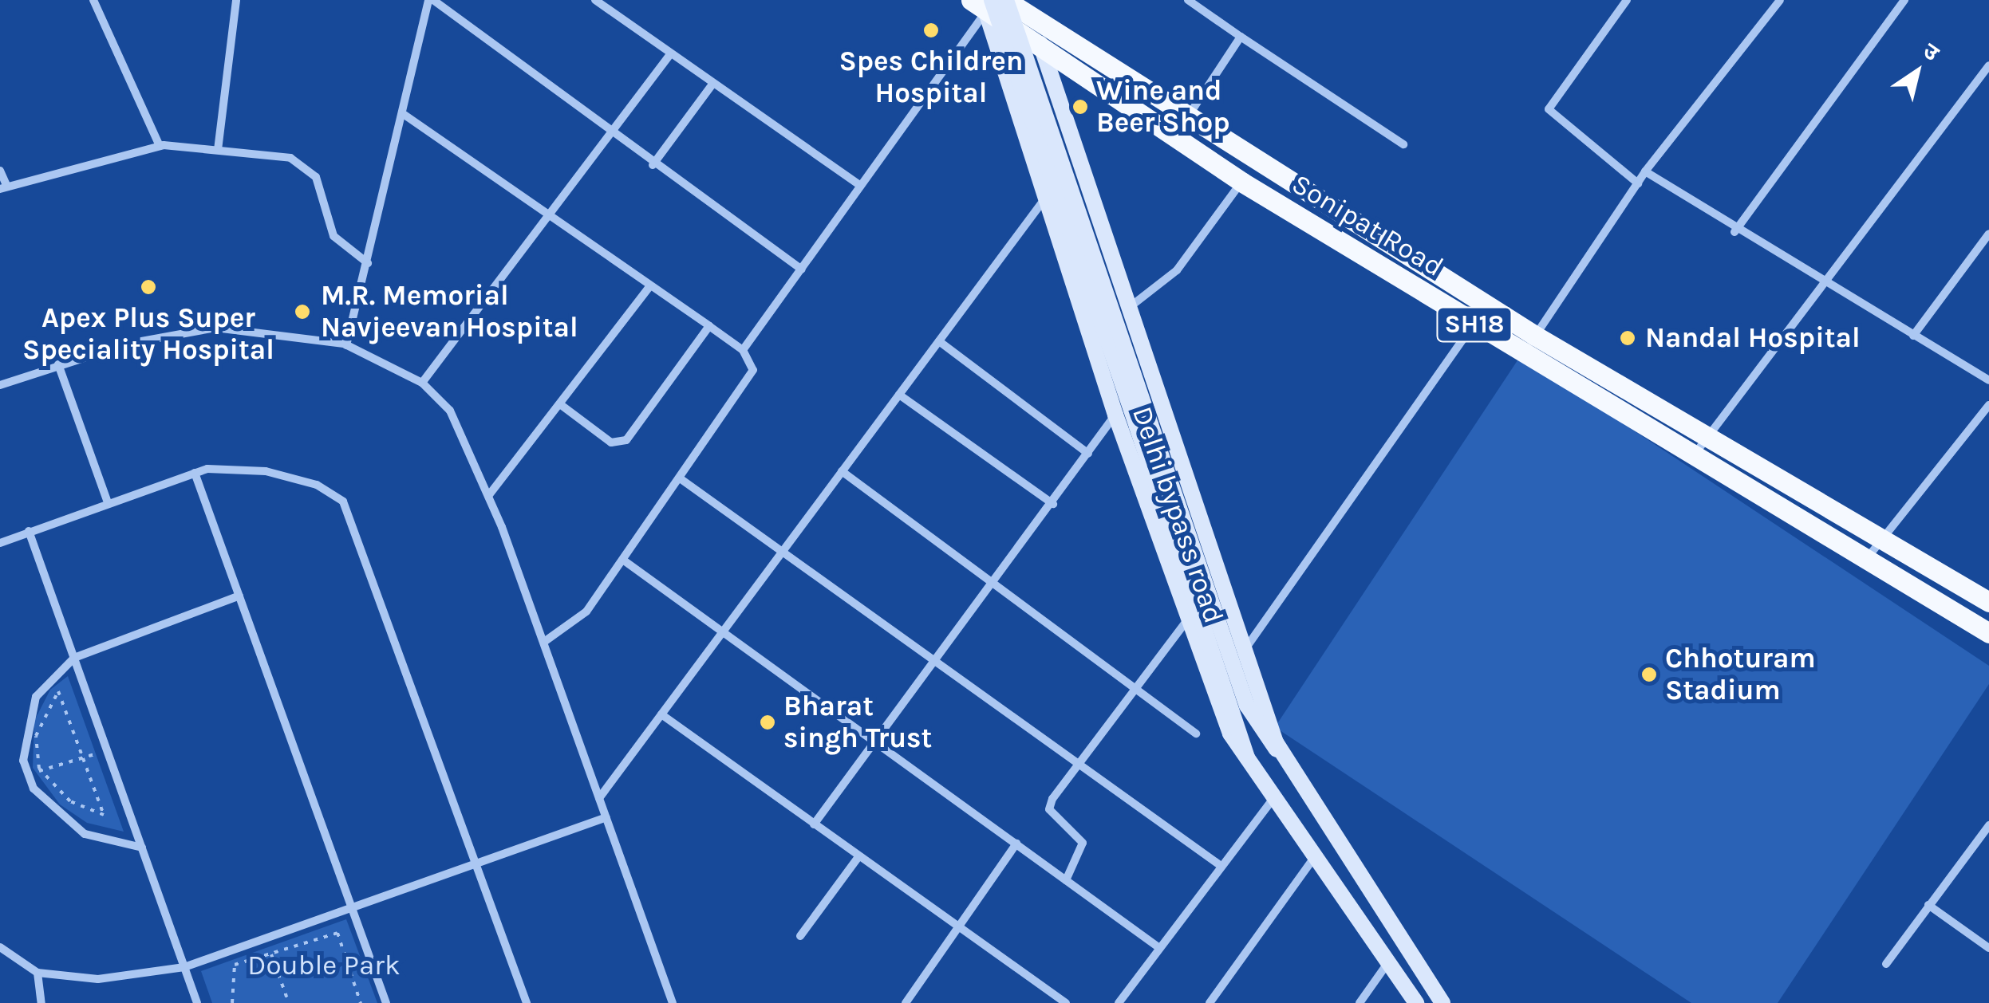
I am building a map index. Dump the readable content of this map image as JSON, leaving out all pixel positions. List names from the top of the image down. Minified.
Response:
{"streets":{"main road":["Sonipat Road","SH18","Delhi bypass road"]},"crossings":[["Sonipat Road","Delhi bypass road"]],"parks":["Double Park"],"places":["Spes Children Hospital","Wine and Beer Shop","Apex Plus Super Speciality Hospital","M.R. Memorial Navjeevan Hospital","Nandal Hospital","Chhoturam Stadium","Bharat singh Trust"],"north":"top right"}
